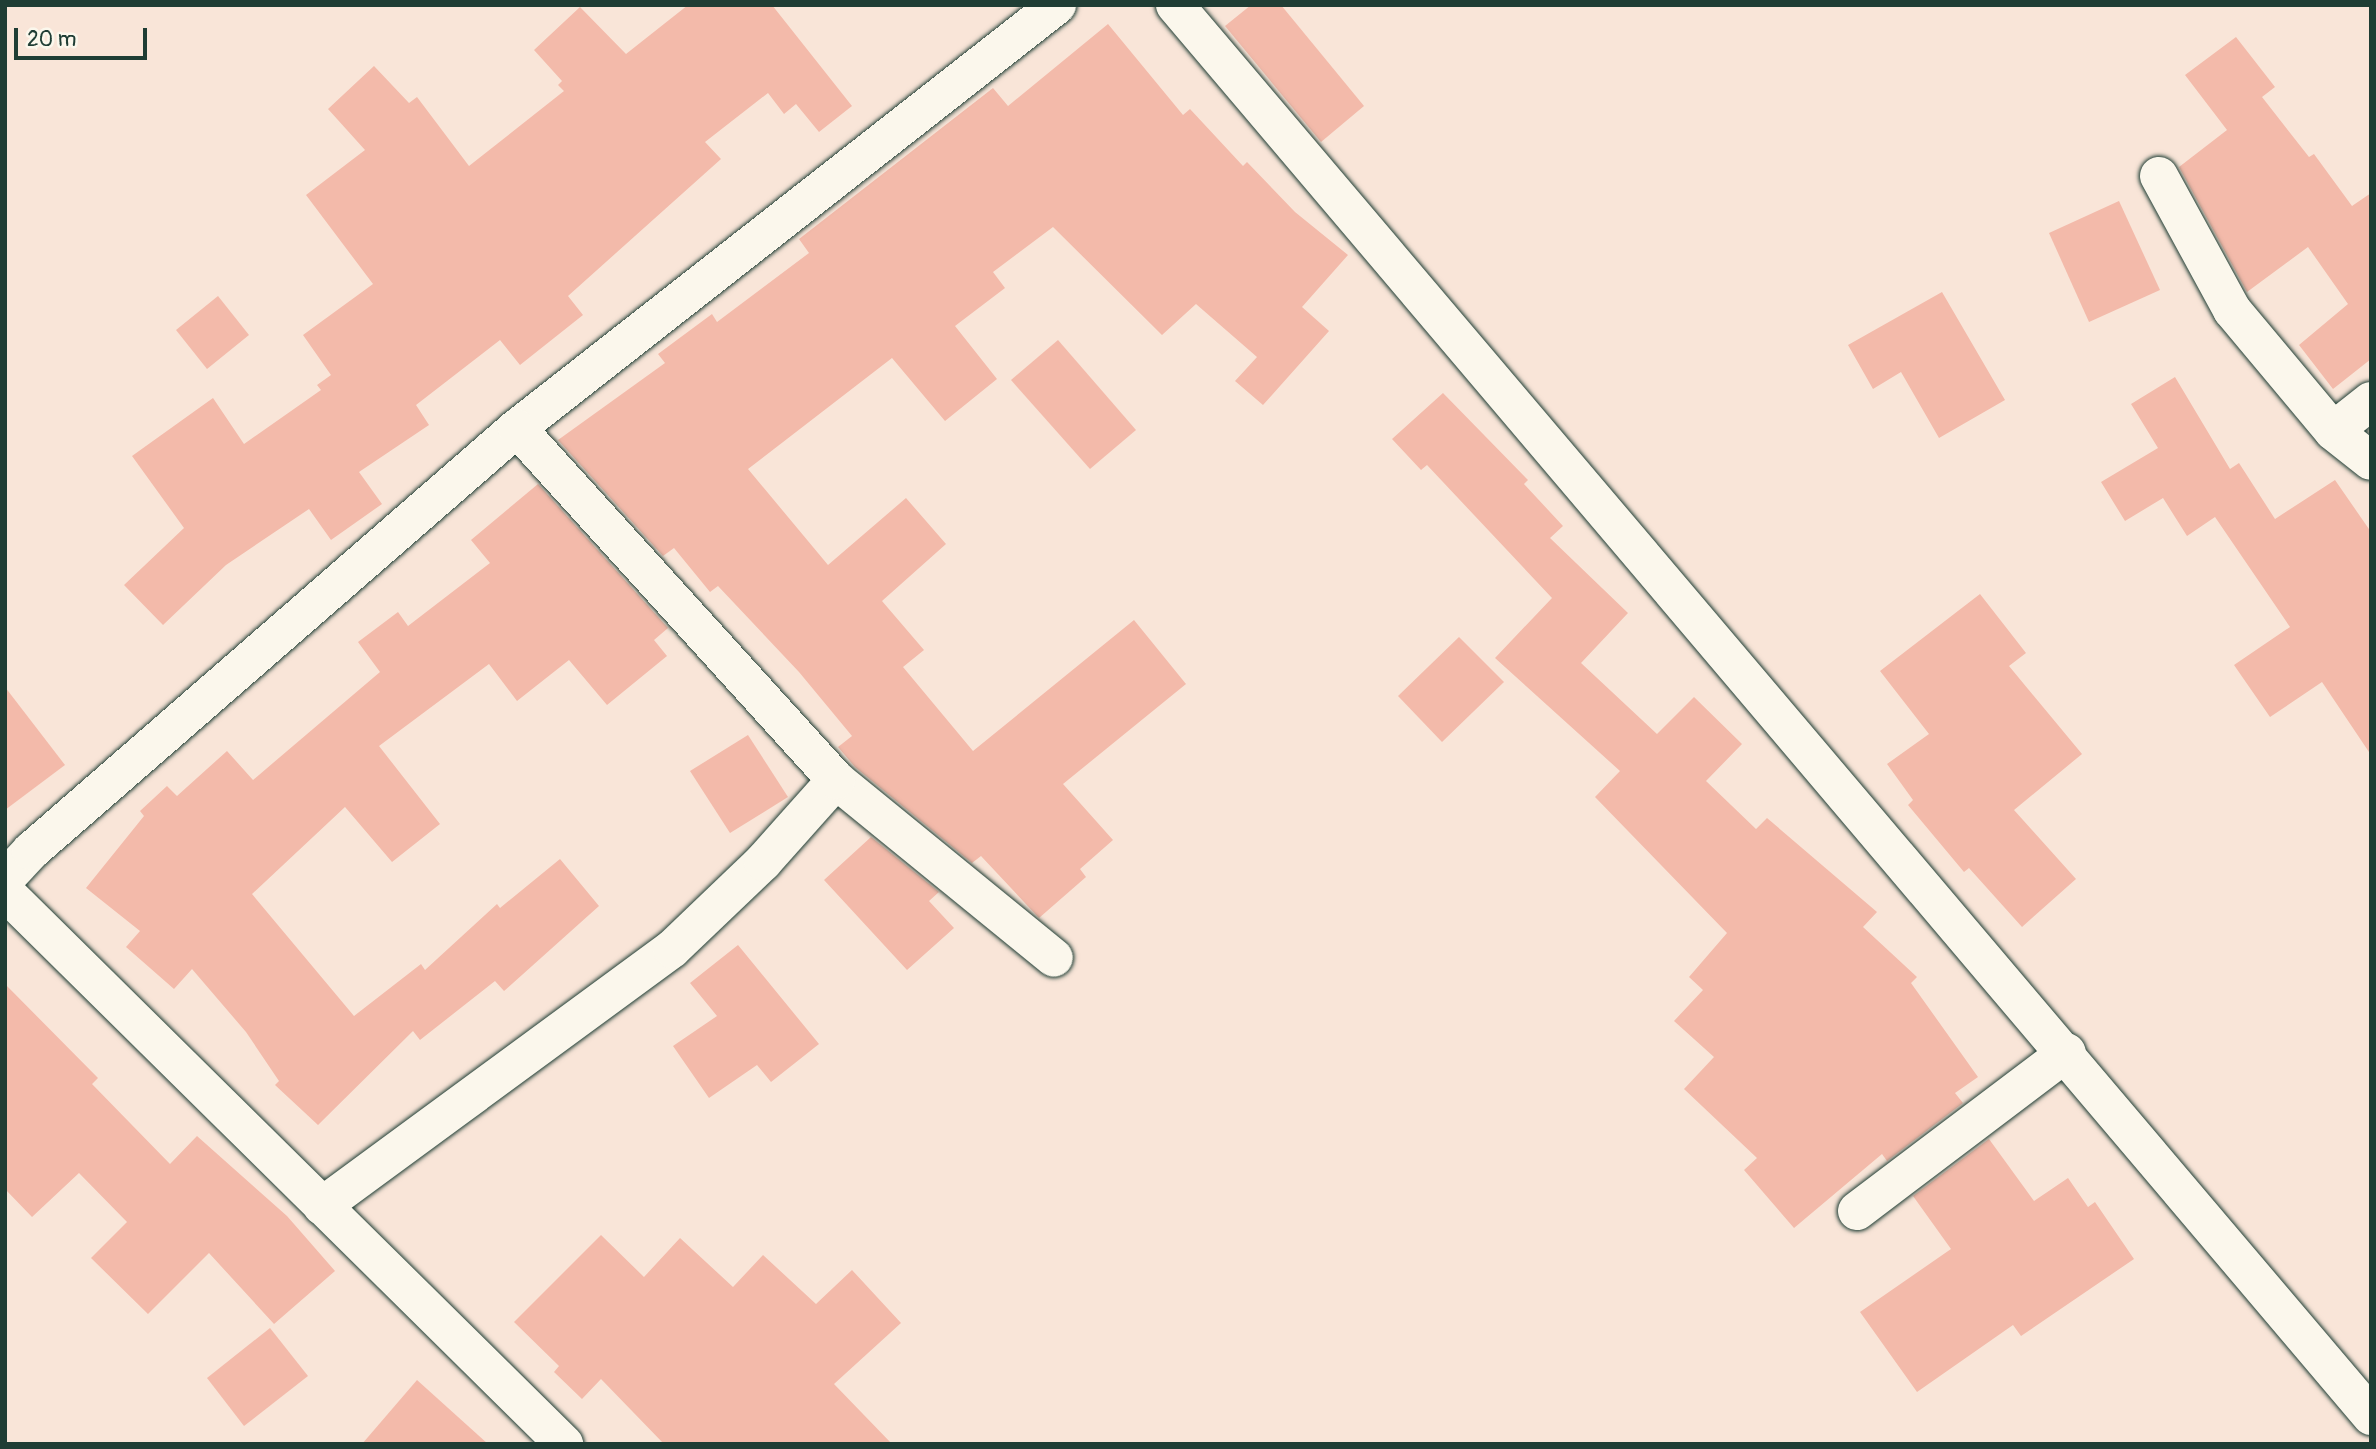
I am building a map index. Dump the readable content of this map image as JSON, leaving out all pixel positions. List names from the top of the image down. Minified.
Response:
{"scale_bar":"20 m"}
